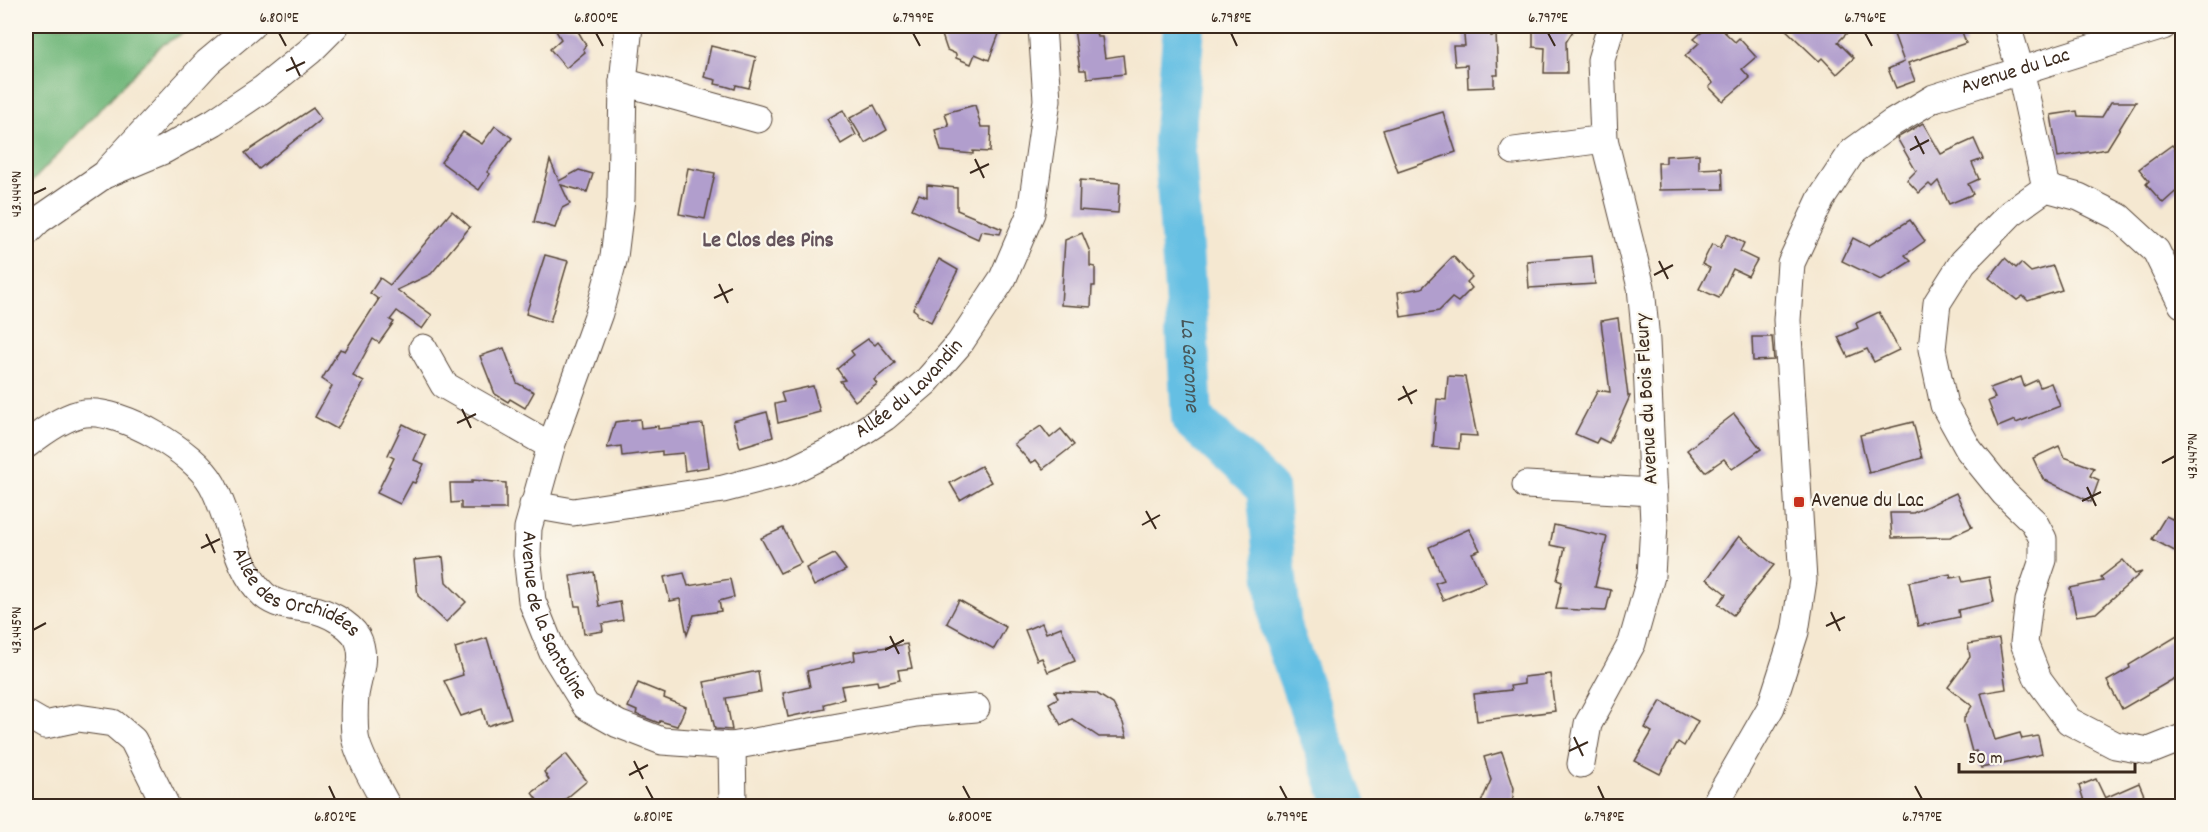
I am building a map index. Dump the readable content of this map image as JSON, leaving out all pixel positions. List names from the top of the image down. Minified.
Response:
{"streets":{"street":["Avenue du Lac","Allée du Lavandin","Avenue du Bois Fleury","Allée des Orchidées","Avenue de la Santoline"]},"crossings":[["Allée du Lavandin","Avenue de la Santoline"]],"districts":["Le Clos des Pins"],"water":["La Garonne"],"places":{"transit":["Avenue du Lac"]},"scale_bar":"50 m","coordinates":["6.801°E","6.800°E","6.799°E","6.798°E","6.797°E","6.796°E","43.444°N","43.447°N","43.445°N","6.802°E"]}
